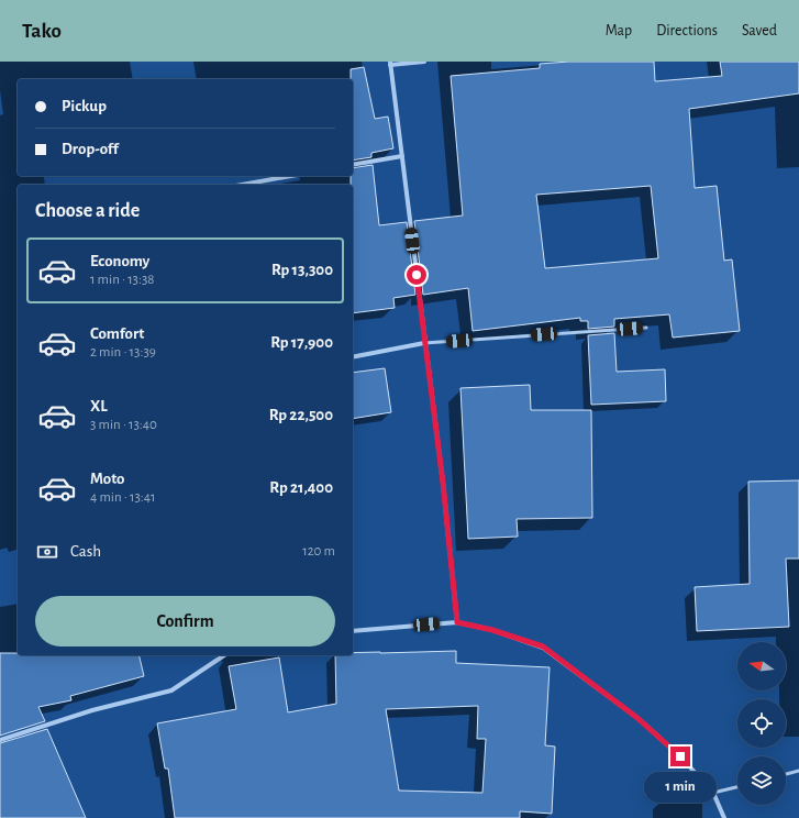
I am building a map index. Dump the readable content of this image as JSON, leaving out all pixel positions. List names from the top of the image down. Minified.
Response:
{"north":"left","page":{"header":"Tako","nav":["Map","Directions","Saved"],"banner":["Pickup","Drop-off"],"heading":"Choose a ride","list":[{"name":"Economy","note":"1 min · 13:38","value":"Rp 13,300"},{"name":"Comfort","note":"2 min · 13:39","value":"Rp 17,900"},{"name":"XL","note":"3 min · 13:40","value":"Rp 22,500"},{"name":"Moto","note":"4 min · 13:41","value":"Rp 21,400"}],"pay":["Cash","120 m"],"buttons":"Confirm","bubble":"1 min"}}
